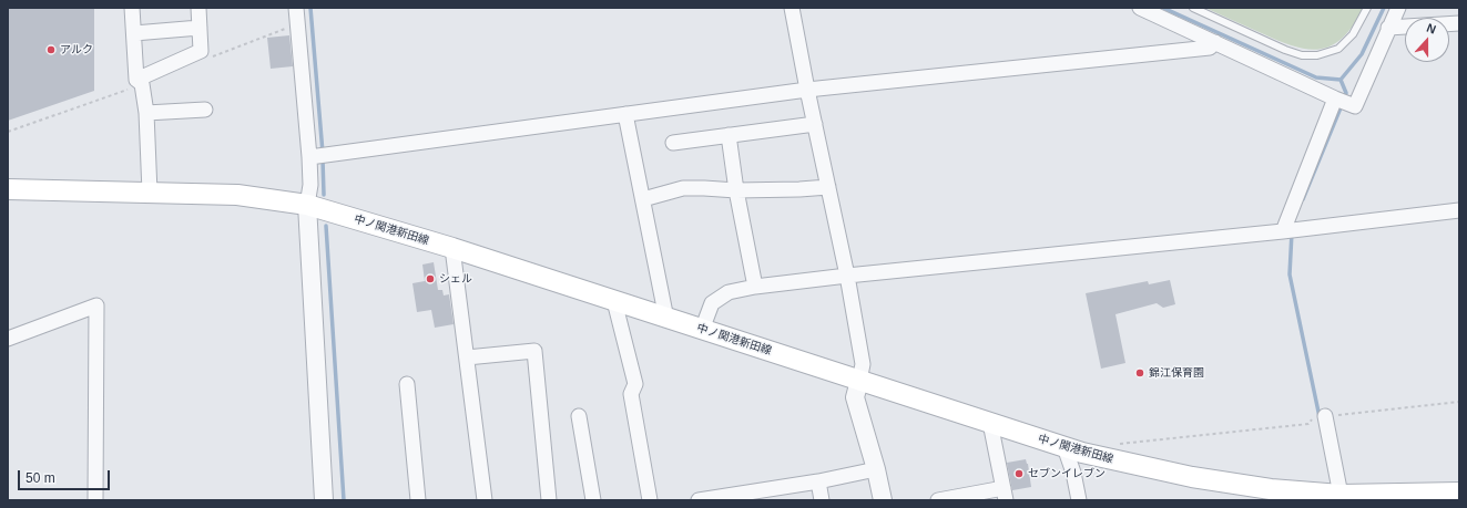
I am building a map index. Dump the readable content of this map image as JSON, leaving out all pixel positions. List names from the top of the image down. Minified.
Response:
{"streets":{"main road":["中ノ関港新田線"]},"places":["アルク","シェル","錦江保育園","セブンイレブン"],"scale_bar":"50 m","north":"top"}
